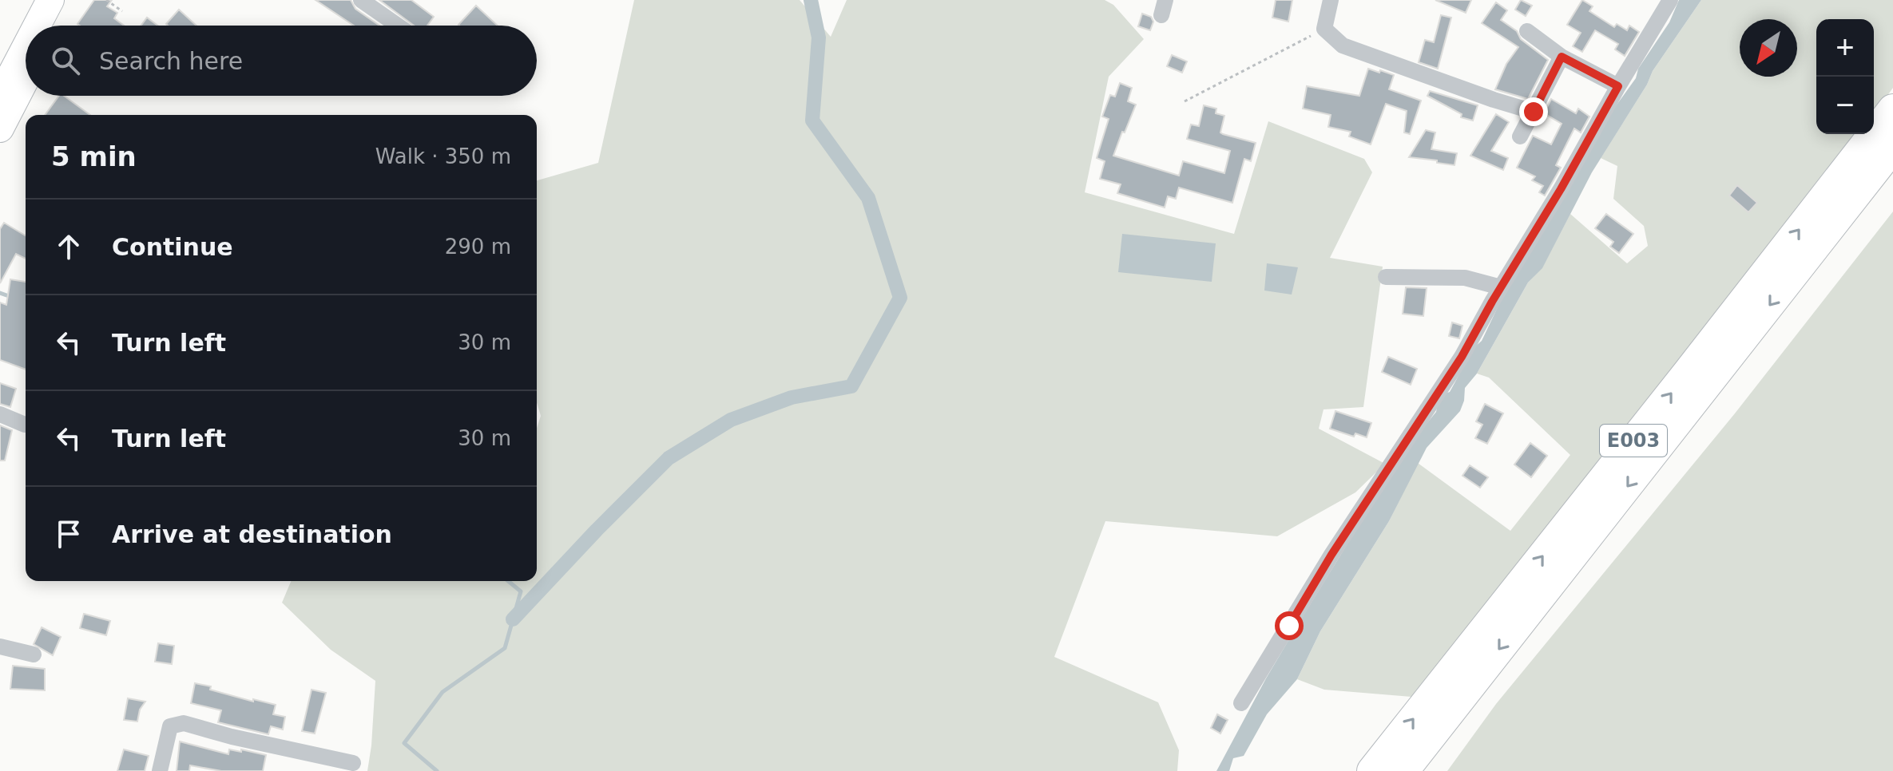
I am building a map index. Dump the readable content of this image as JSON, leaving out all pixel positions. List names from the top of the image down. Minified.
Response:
{"streets":{"highway":["E003"]},"north":"bottom left","page":{"map_buttons":["+","−"],"search":"Search here","heading":["5 min","Walk · 350 m"],"list":[["Continue","290 m"],["Turn left","30 m"],["Turn left","30 m"],"Arrive at destination"]}}
